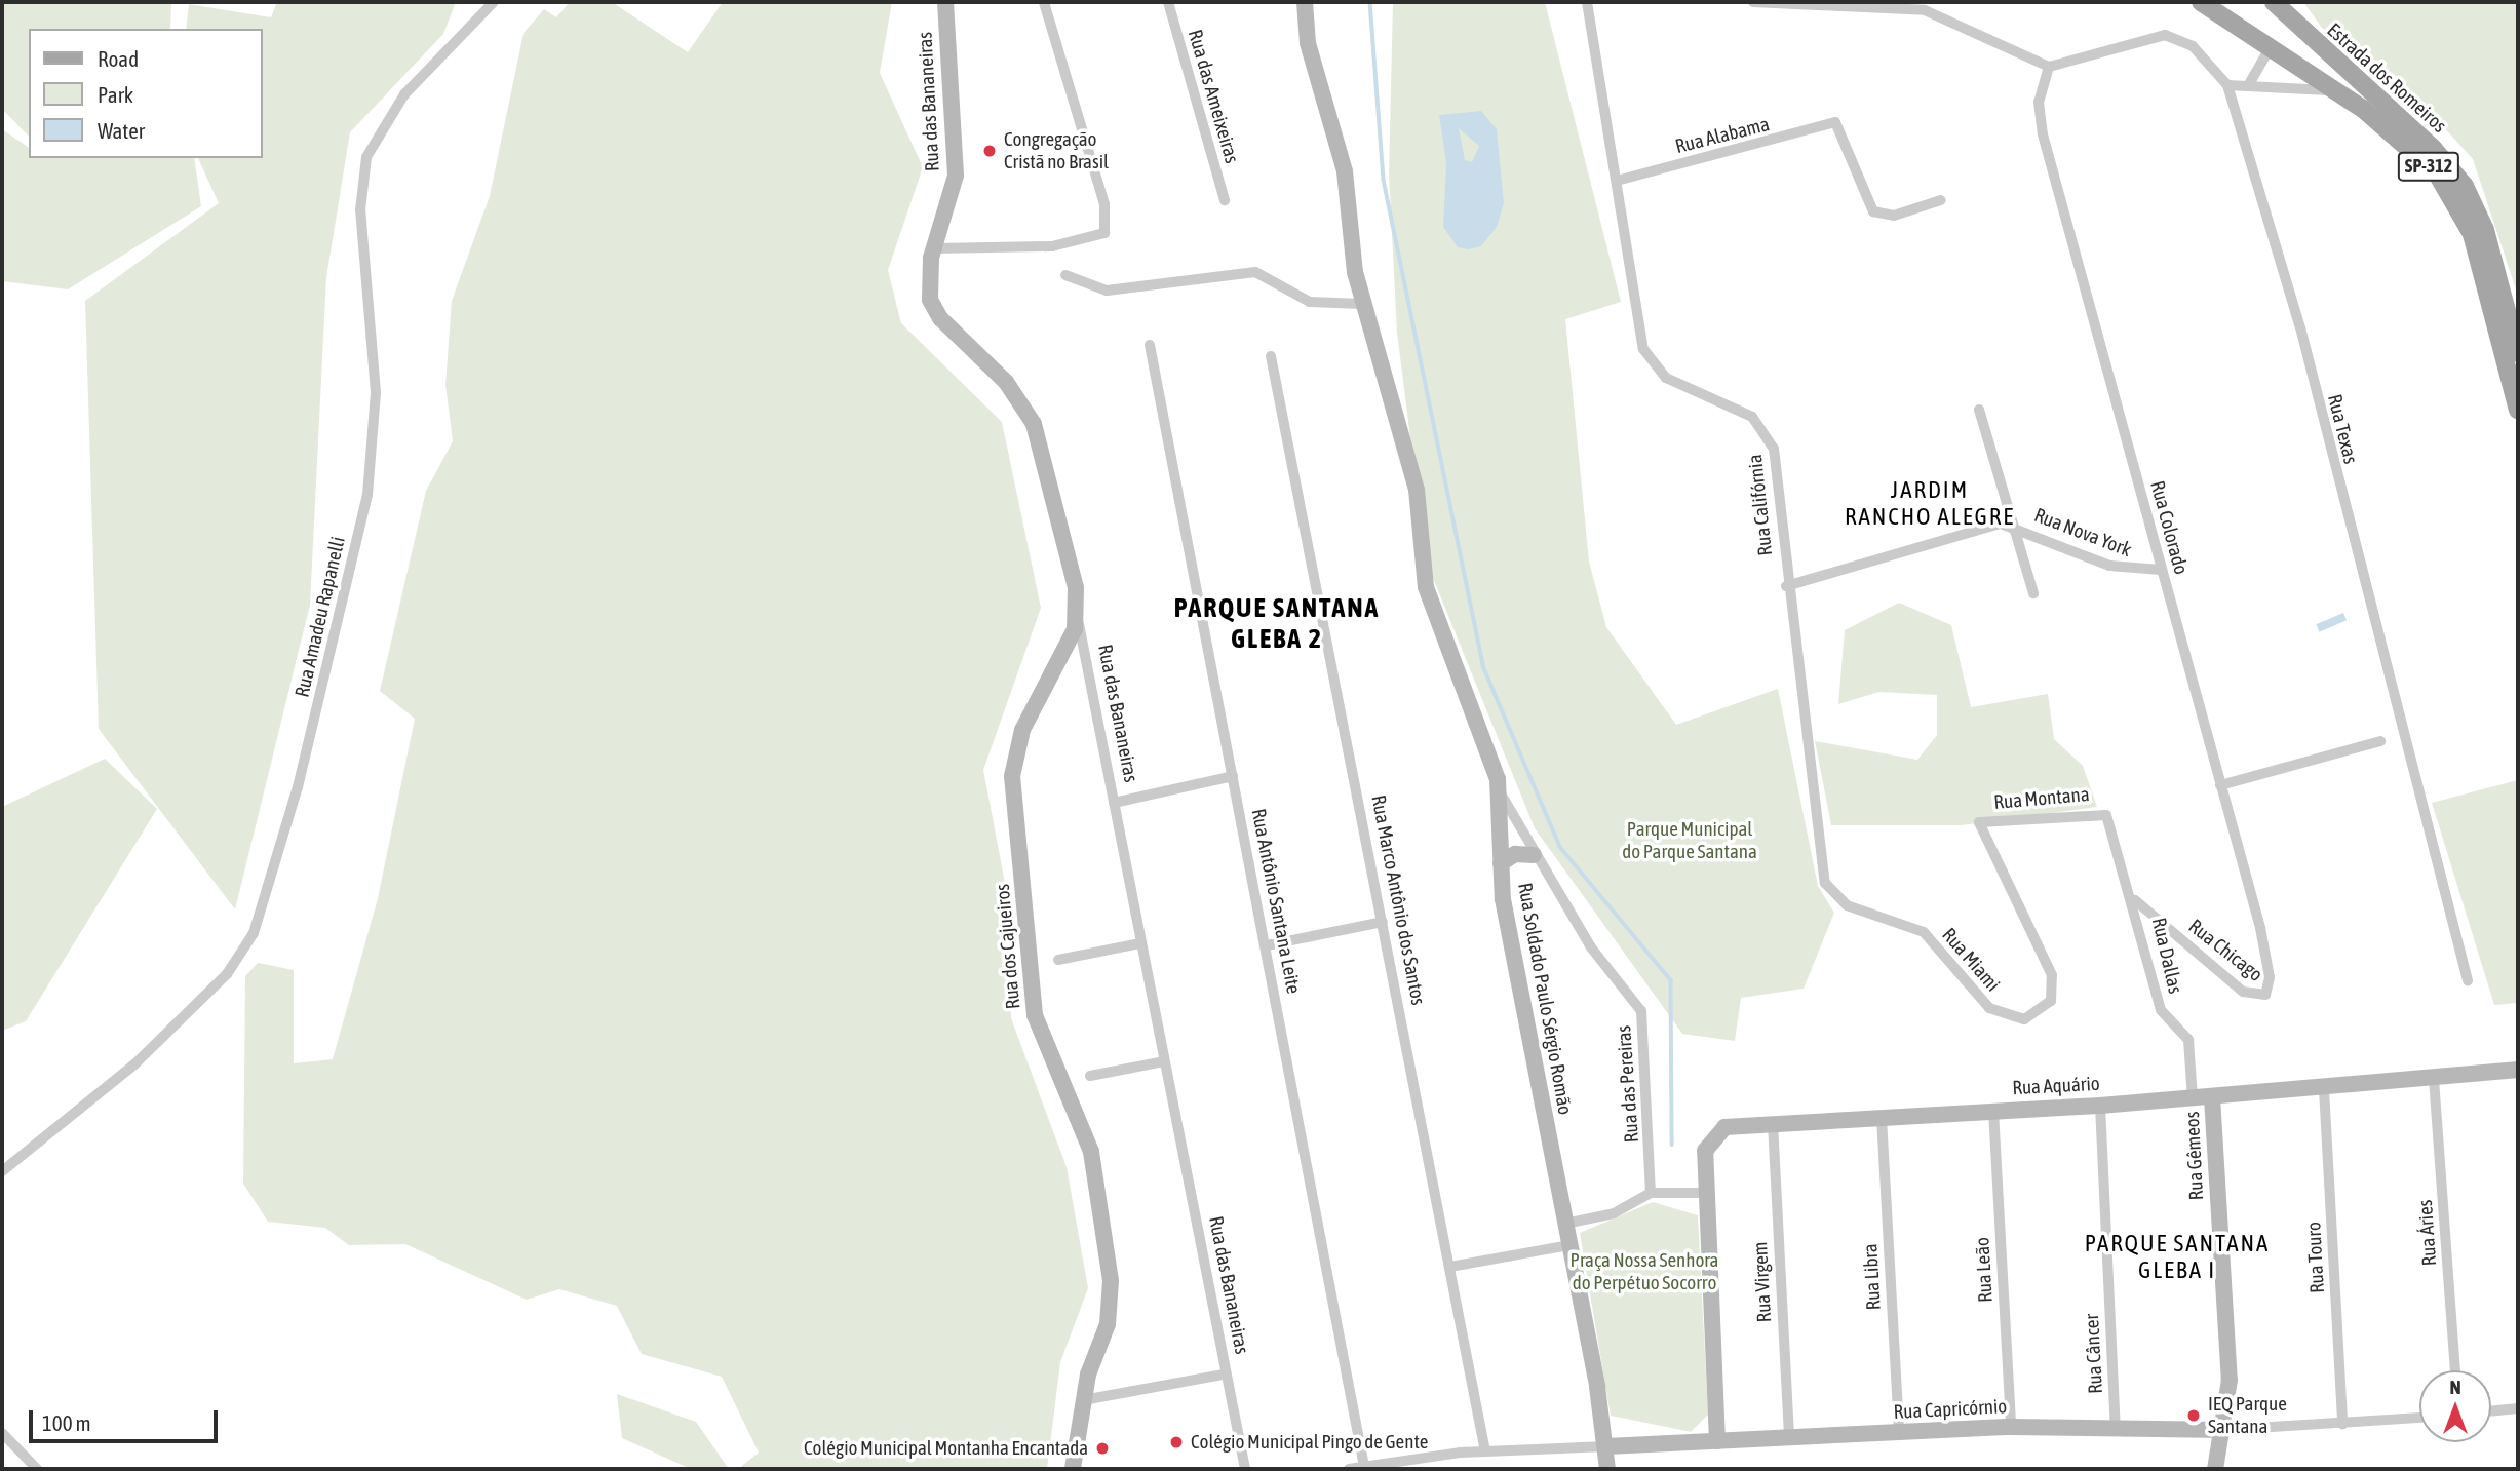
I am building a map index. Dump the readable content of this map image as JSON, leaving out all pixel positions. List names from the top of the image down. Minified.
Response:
{"streets":{"main road":["Estrada dos Romeiros","SP-312"],"street":["Rua das Ameixeiras","Rua das Bananeiras","Rua Alabama","Rua Texas","Rua Califórnia","Rua Colorado","Rua Nova York","Rua Amadeu Rapanelli","Rua Montana","Rua Marco Antônio dos Santos","Rua Antônio Santana Leite","Rua dos Cajueiros","Rua Chicago","Rua Dallas","Rua Miami","Rua Soldado Paulo Sérgio Romão","Rua das Pereiras","Rua Aquário","Rua Gêmeos","Rua Áries","Rua Touro","Rua Leão","Rua Libra","Rua Virgem","Rua Câncer","Rua Capricórnio"]},"crossings":[["Rua das Bananeiras","Rua dos Cajueiros"],["Rua Alabama","Rua Califórnia"],["Rua Texas","Rua Colorado"],["Rua Califórnia","Rua Nova York"],["Rua Califórnia","Rua Miami"],["Rua Colorado","Rua Nova York"],["Rua Colorado","Rua Chicago"],["Rua Montana","Rua Dallas"],["Rua Montana","Rua Miami"],["Rua Chicago","Rua Dallas"],["Rua Dallas","Rua Aquário"],["Rua Soldado Paulo Sérgio Romão","Rua das Pereiras"],["Rua Aquário","Rua Gêmeos"],["Rua Aquário","Rua Áries"],["Rua Aquário","Rua Touro"],["Rua Aquário","Rua Leão"],["Rua Aquário","Rua Libra"],["Rua Aquário","Rua Virgem"],["Rua Aquário","Rua Câncer"],["Rua Gêmeos","Rua Capricórnio"],["Rua Touro","Rua Capricórnio"],["Rua Leão","Rua Capricórnio"],["Rua Libra","Rua Capricórnio"],["Rua Virgem","Rua Capricórnio"],["Rua Câncer","Rua Capricórnio"]],"districts":["JARDIM RANCHO ALEGRE","PARQUE SANTANA GLEBA 2","PARQUE SANTANA GLEBA I"],"parks":["Parque Municipal do Parque Santana","Praça Nossa Senhora do Perpétuo Socorro"],"places":["Congregação Cristã no Brasil","IEQ Parque Santana","Colégio Municipal Pingo de Gente","Colégio Municipal Montanha Encantada"],"legend":["Road","Park","Water"],"scale_bar":"100 m","north":"top"}
